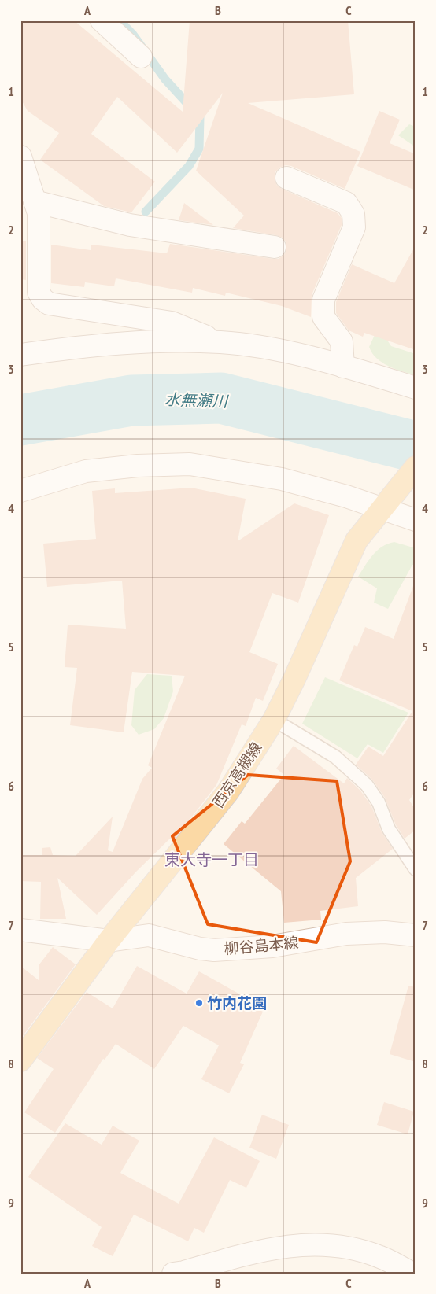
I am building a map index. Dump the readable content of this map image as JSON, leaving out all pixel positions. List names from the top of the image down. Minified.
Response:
{"streets":{"main road":["西京高槻線"],"street":["柳谷島本線"]},"crossings":[["西京高槻線","柳谷島本線"]],"districts":["東大寺一丁目"],"water":["水無瀬川"],"places":["竹内花園"],"grid":{"columns":["A","B","C"],"rows":["1","2","3","4","5","6","7","8","9"]}}
